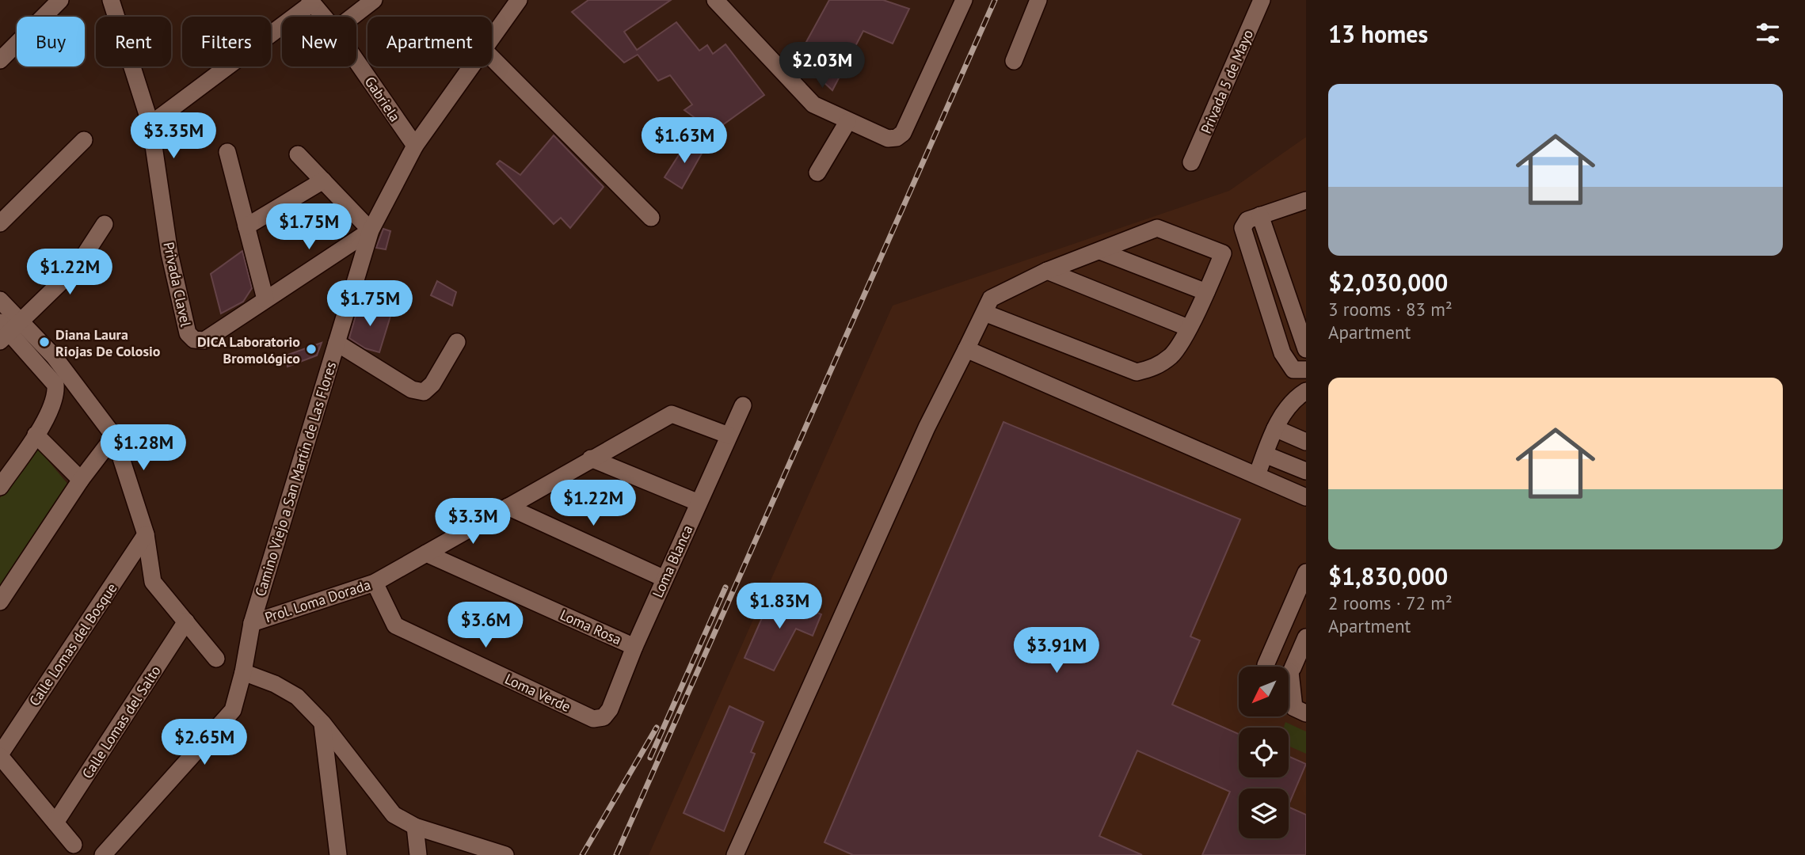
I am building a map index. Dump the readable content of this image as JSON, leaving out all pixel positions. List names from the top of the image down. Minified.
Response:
{"streets":{"street":["Privada 5 de Mayo","Gabriela","Privada Clavel","Camino Viejo a San Martín de Las Flores","Loma Blanca","Prol. Loma Dorada","Loma Rosa","Calle Lomas del Bosque","Loma Verde","Calle Lomas del Salto"]},"crossings":[["Gabriela","Camino Viejo a San Martín de Las Flores"],["Camino Viejo a San Martín de Las Flores","Prol. Loma Dorada"],["Loma Blanca","Prol. Loma Dorada"],["Loma Blanca","Loma Rosa"],["Loma Blanca","Loma Verde"],["Prol. Loma Dorada","Loma Rosa"],["Prol. Loma Dorada","Loma Verde"]],"places":["Diana Laura Riojas De Colosio","DICA Laboratorio Bromológico"],"north":"bottom left","page":{"heading":"13 homes","chip":["Buy","Rent","Filters","New","Apartment"],"price":["$2.03M","$3.35M","$1.63M","$1.75M","$1.22M","$1.75M","$1.28M","$1.22M","$3.3M","$1.83M","$3.6M","$3.91M","$2.65M"],"list":[{"name":"$2,030,000","note":"3 rooms · 83 m² · Apartment"},{"name":"$1,830,000","note":"2 rooms · 72 m² · Apartment"}]}}
